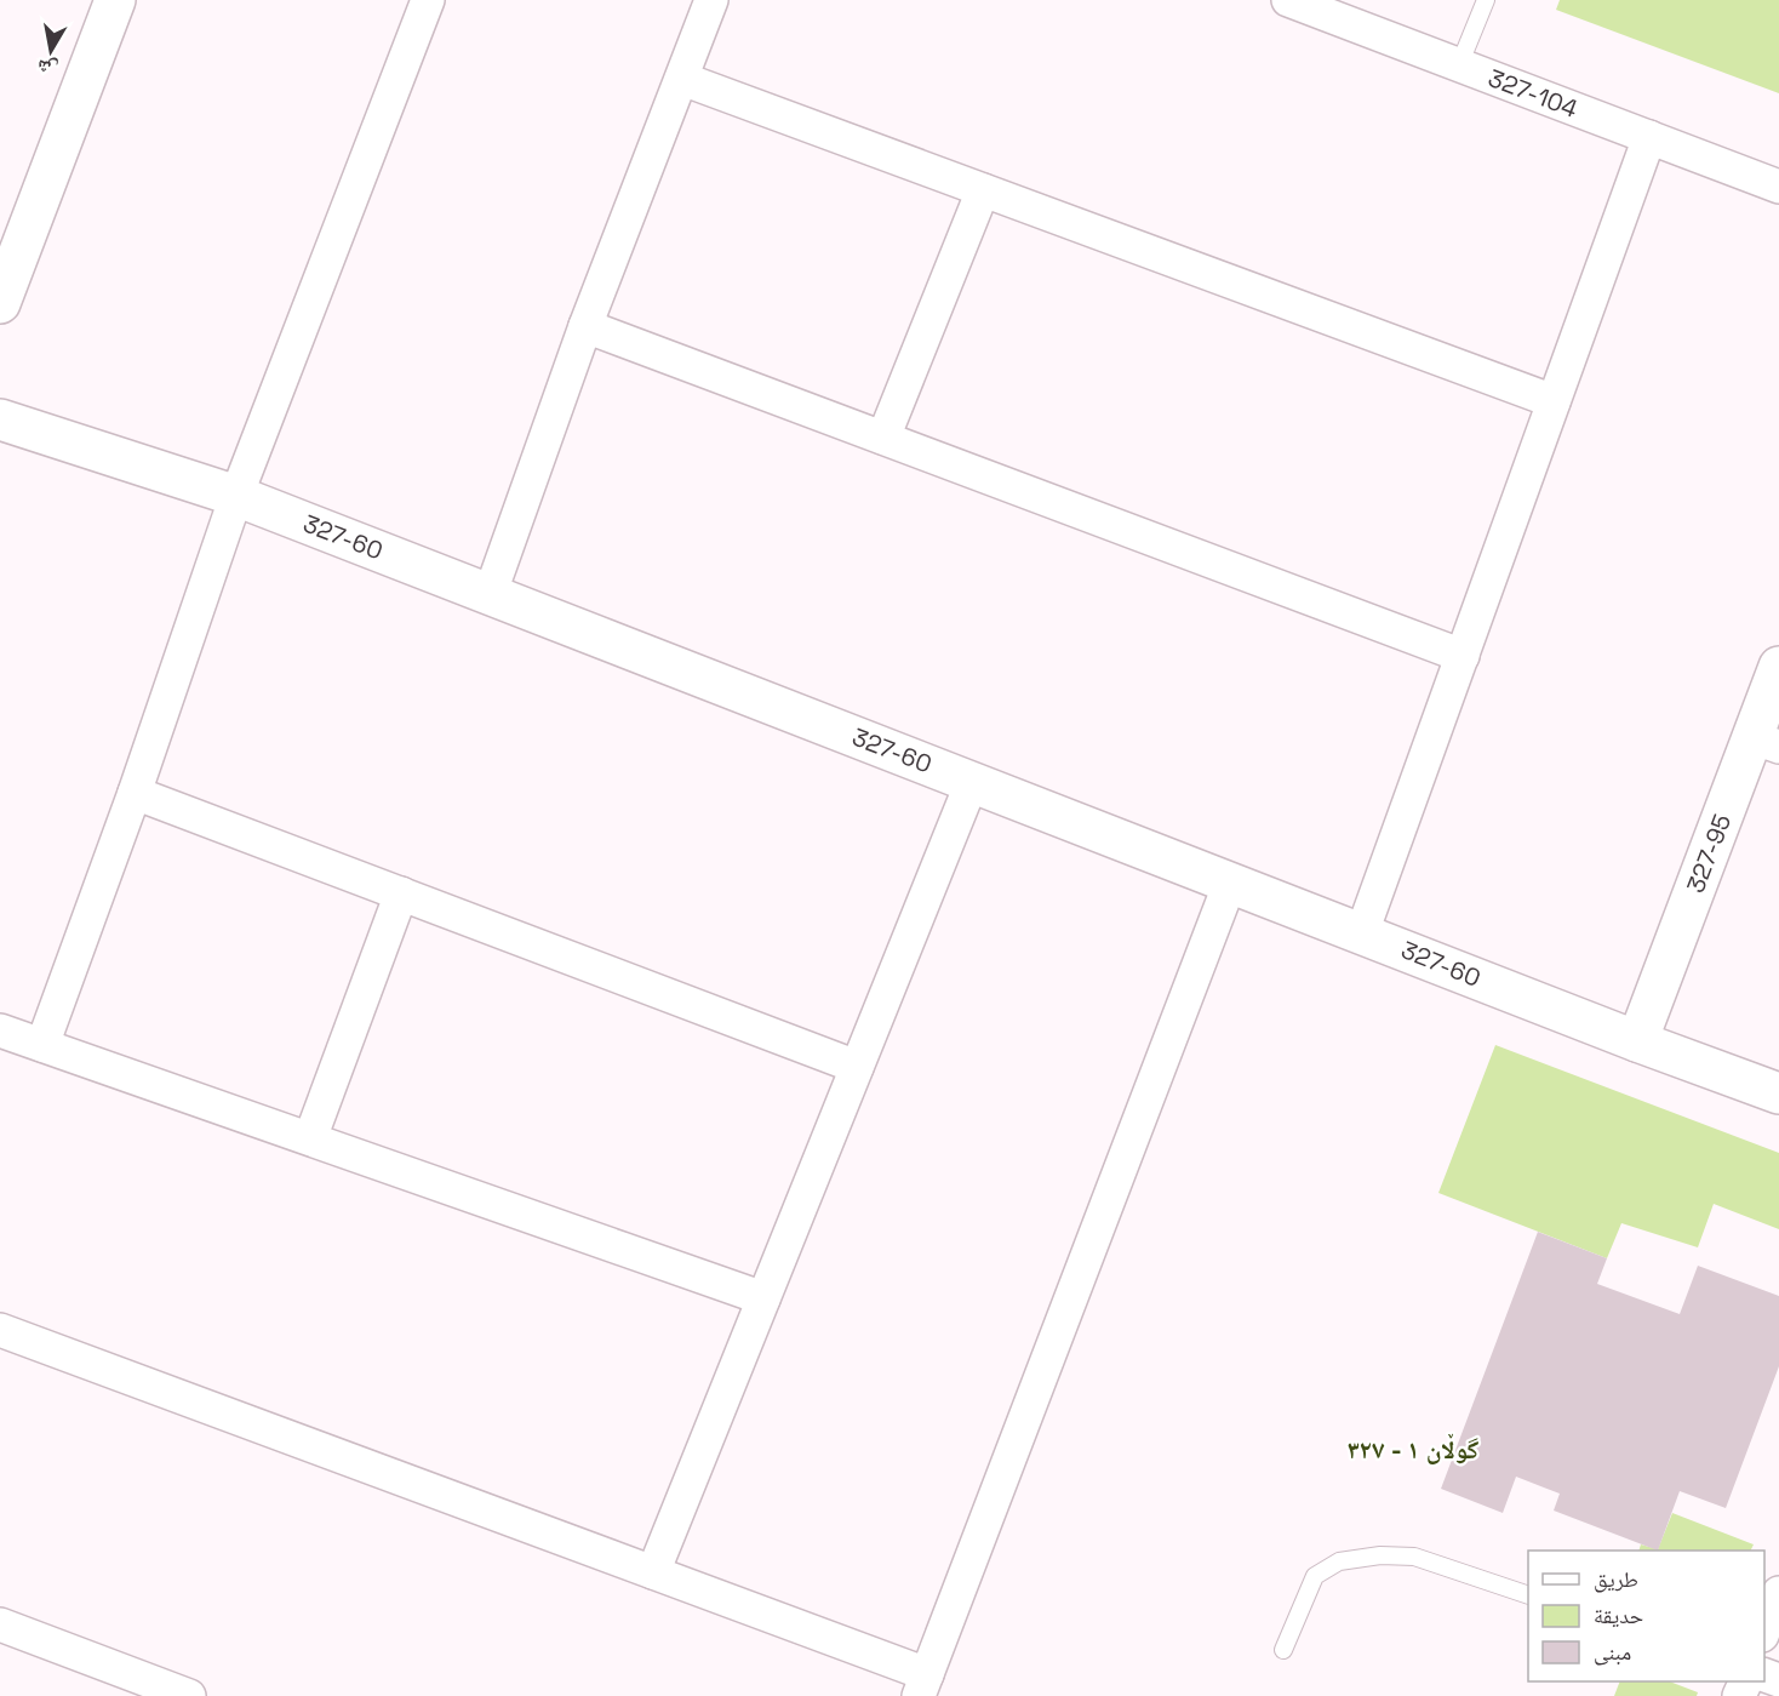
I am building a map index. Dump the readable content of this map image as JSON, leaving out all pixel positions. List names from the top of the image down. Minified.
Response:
{"streets":{"street":["327-104","327-60","327-95"]},"crossings":[["327-60","327-95"]],"districts":["گوڵان ١ - ٣٢٧"],"legend":["طريق","حديقة","مبنى"],"north":"bottom"}
